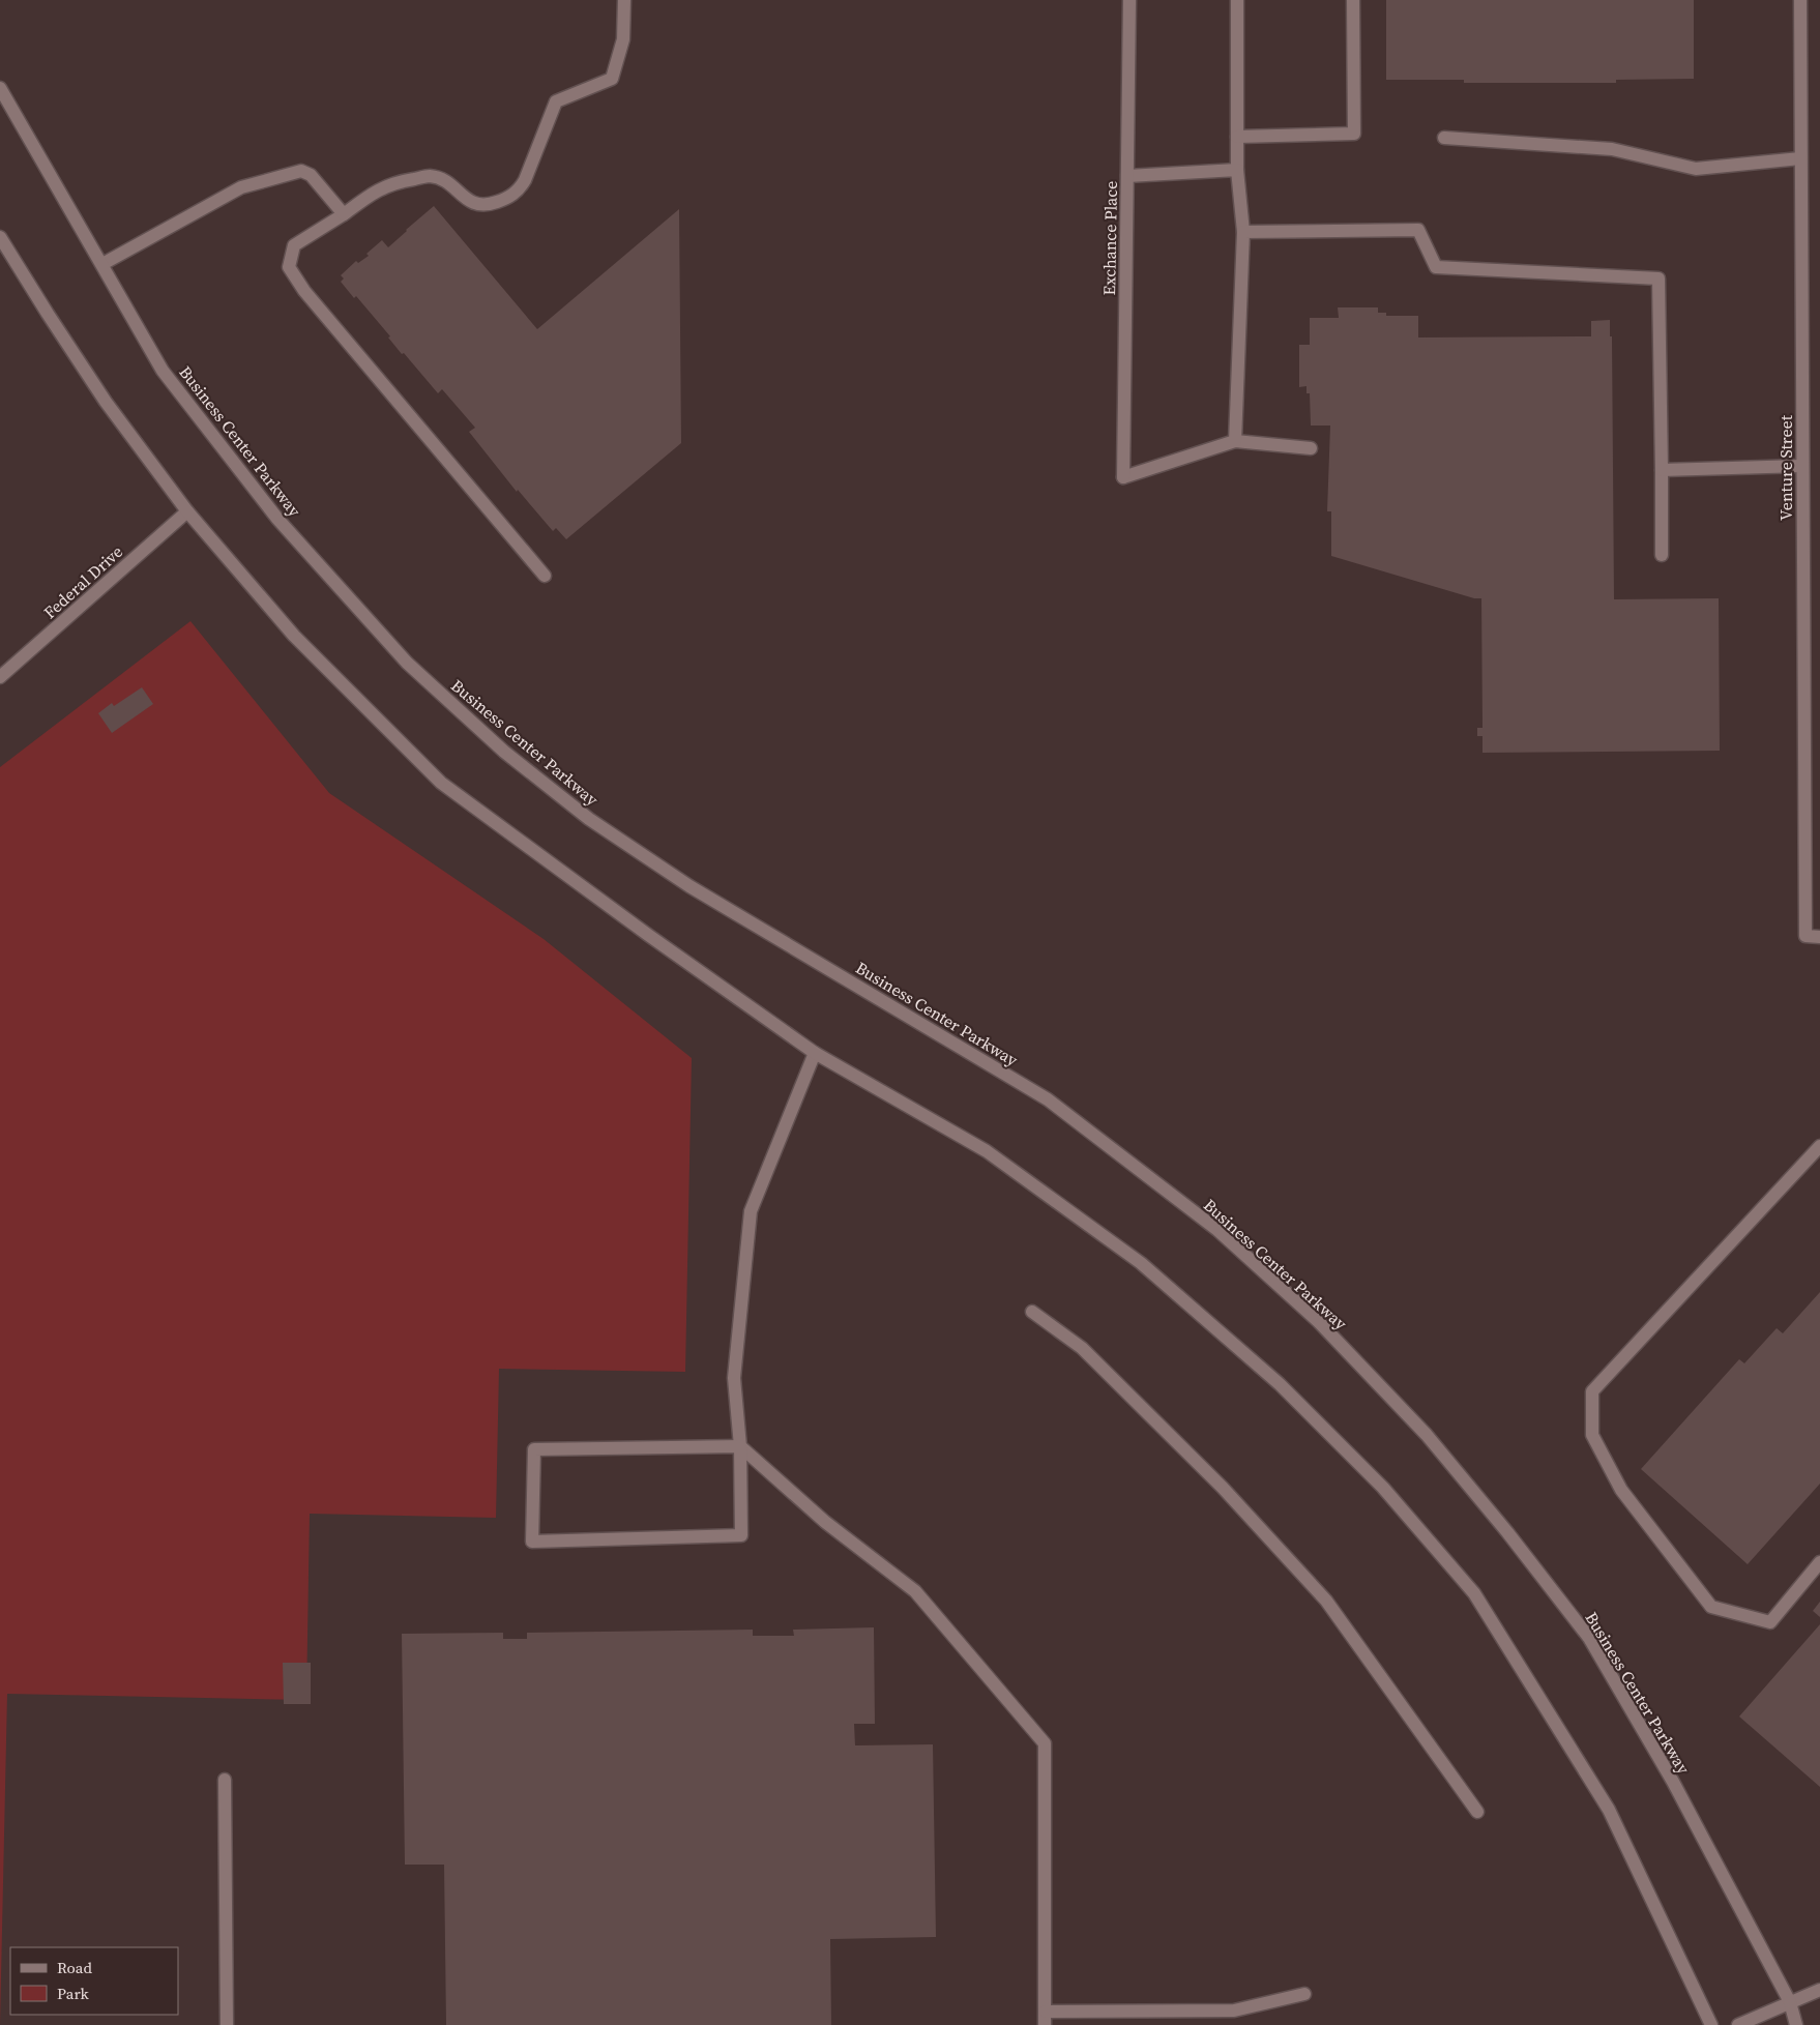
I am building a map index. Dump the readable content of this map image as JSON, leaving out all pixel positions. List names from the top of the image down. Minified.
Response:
{"streets":{"main road":["Exchance Place","Business Center Parkway","Venture Street","Federal Drive"]},"legend":["Road","Park"]}
